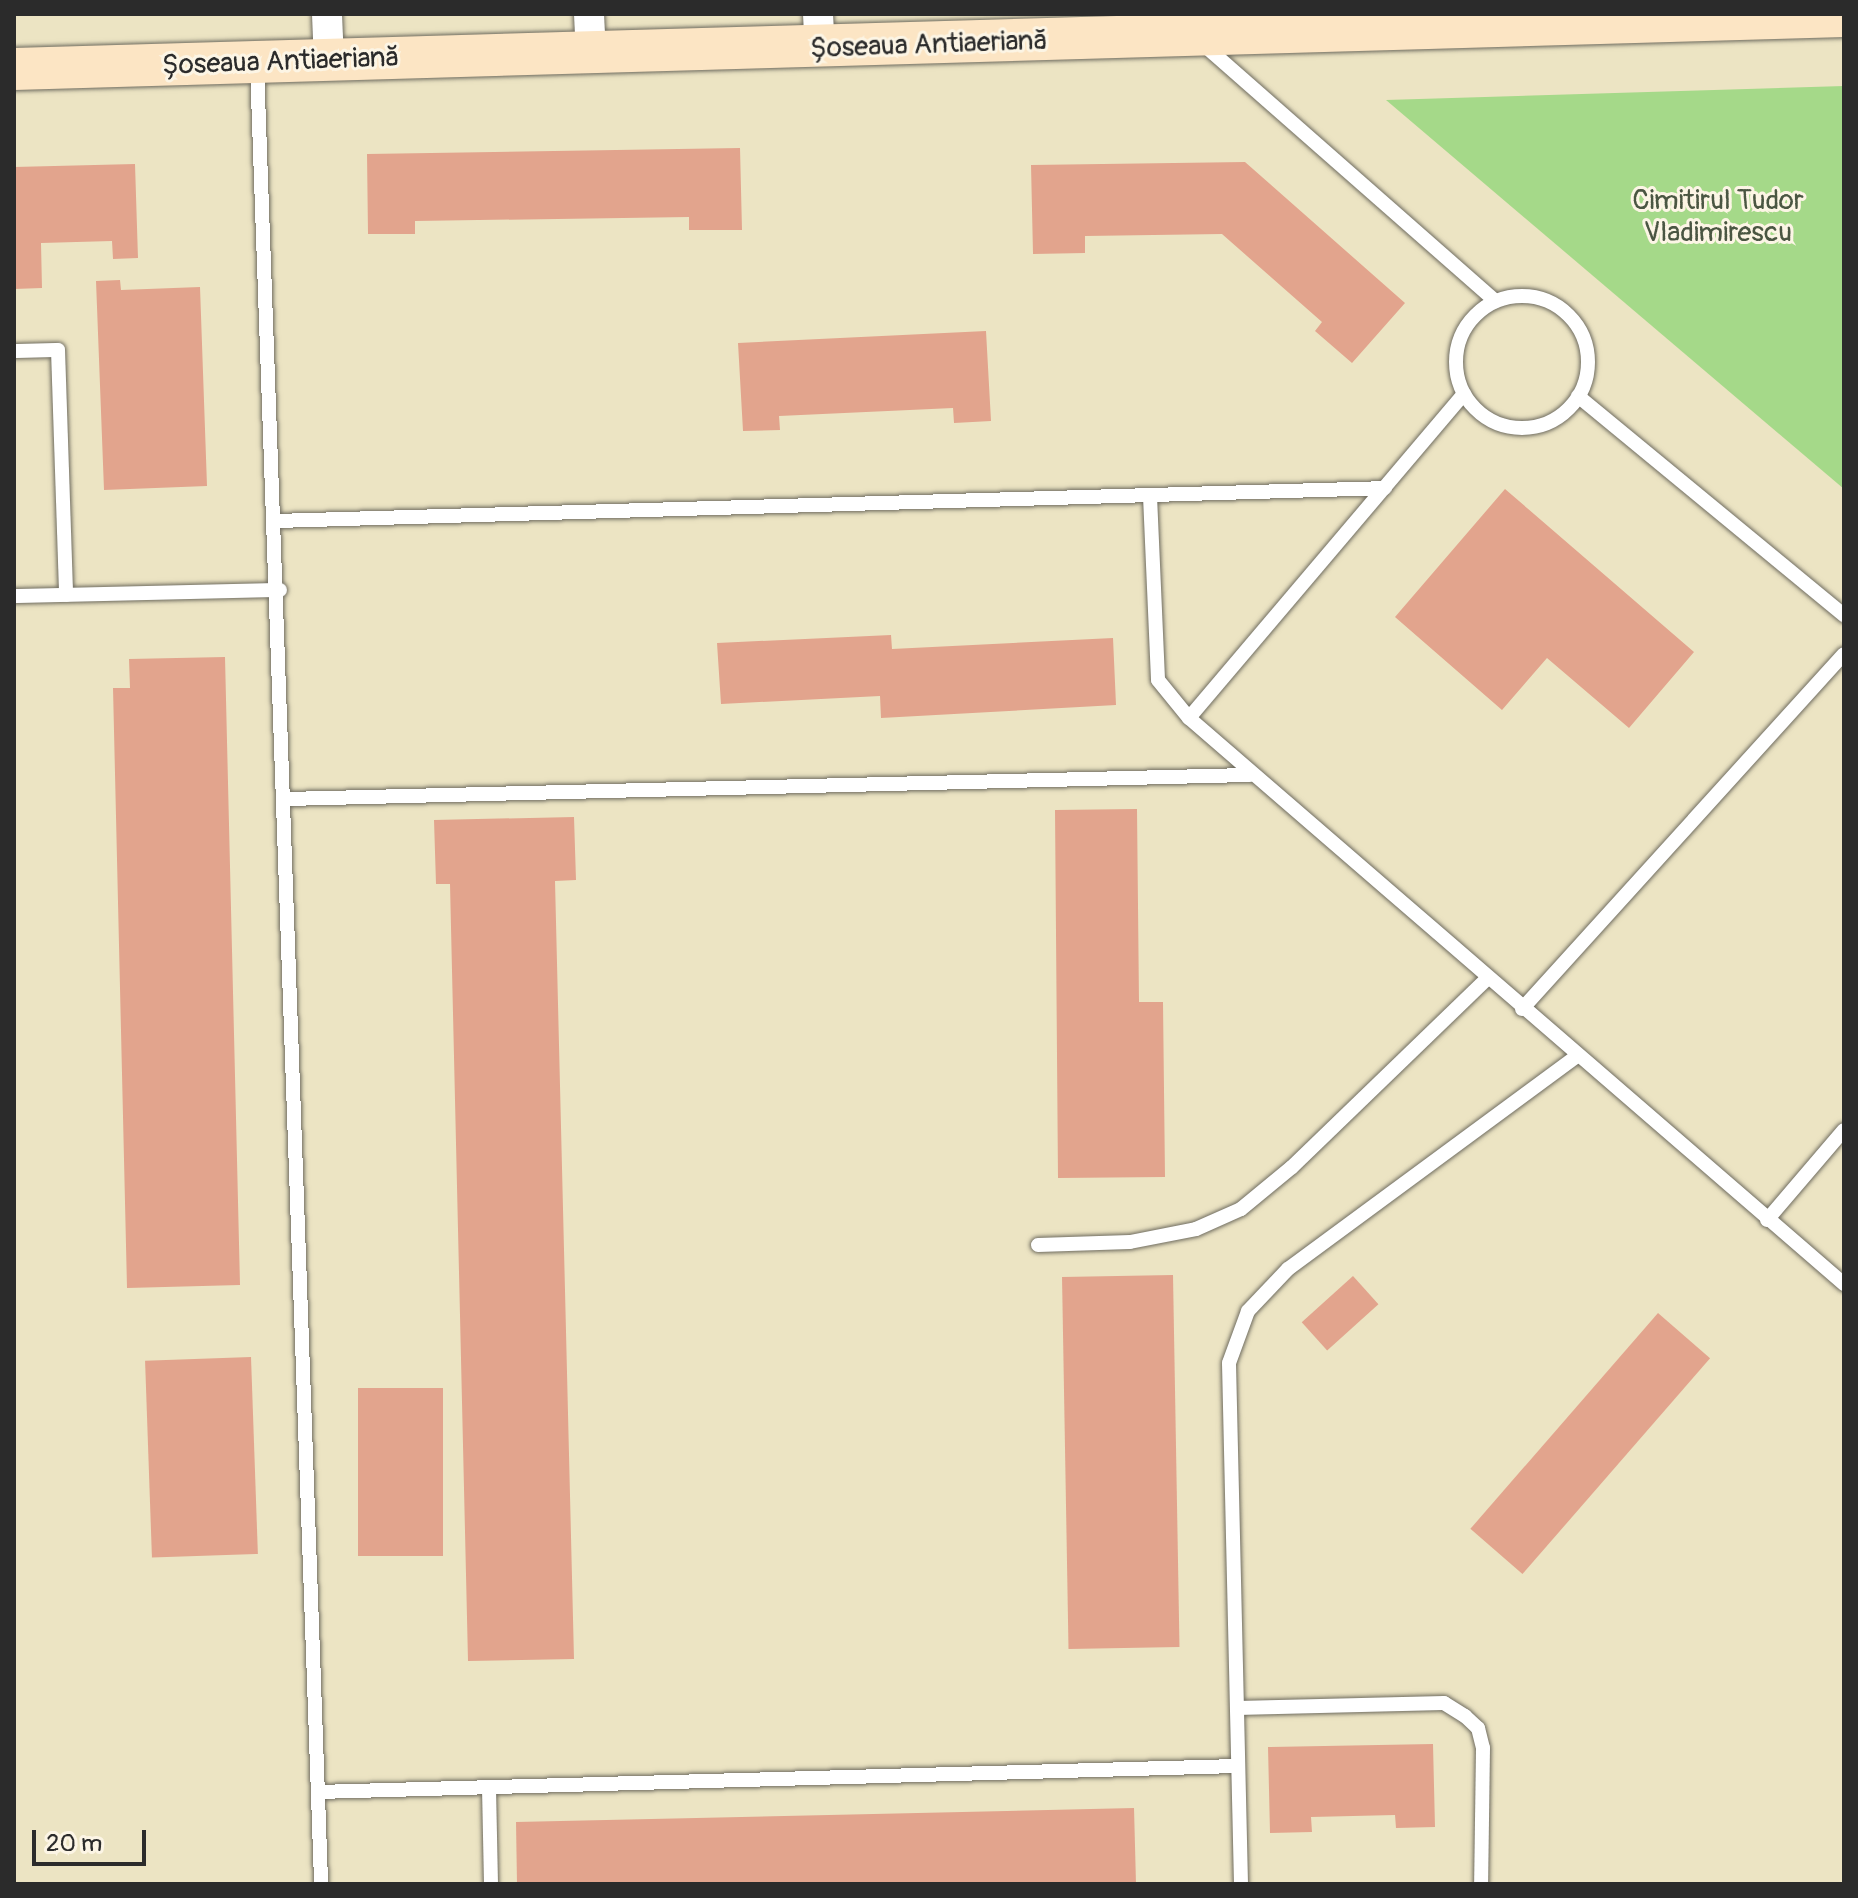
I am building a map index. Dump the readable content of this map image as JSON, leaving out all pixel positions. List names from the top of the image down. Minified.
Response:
{"streets":{"main road":["Șoseaua Antiaeriană"]},"parks":["Cimitirul Tudor Vladimirescu"],"scale_bar":"20 m"}
